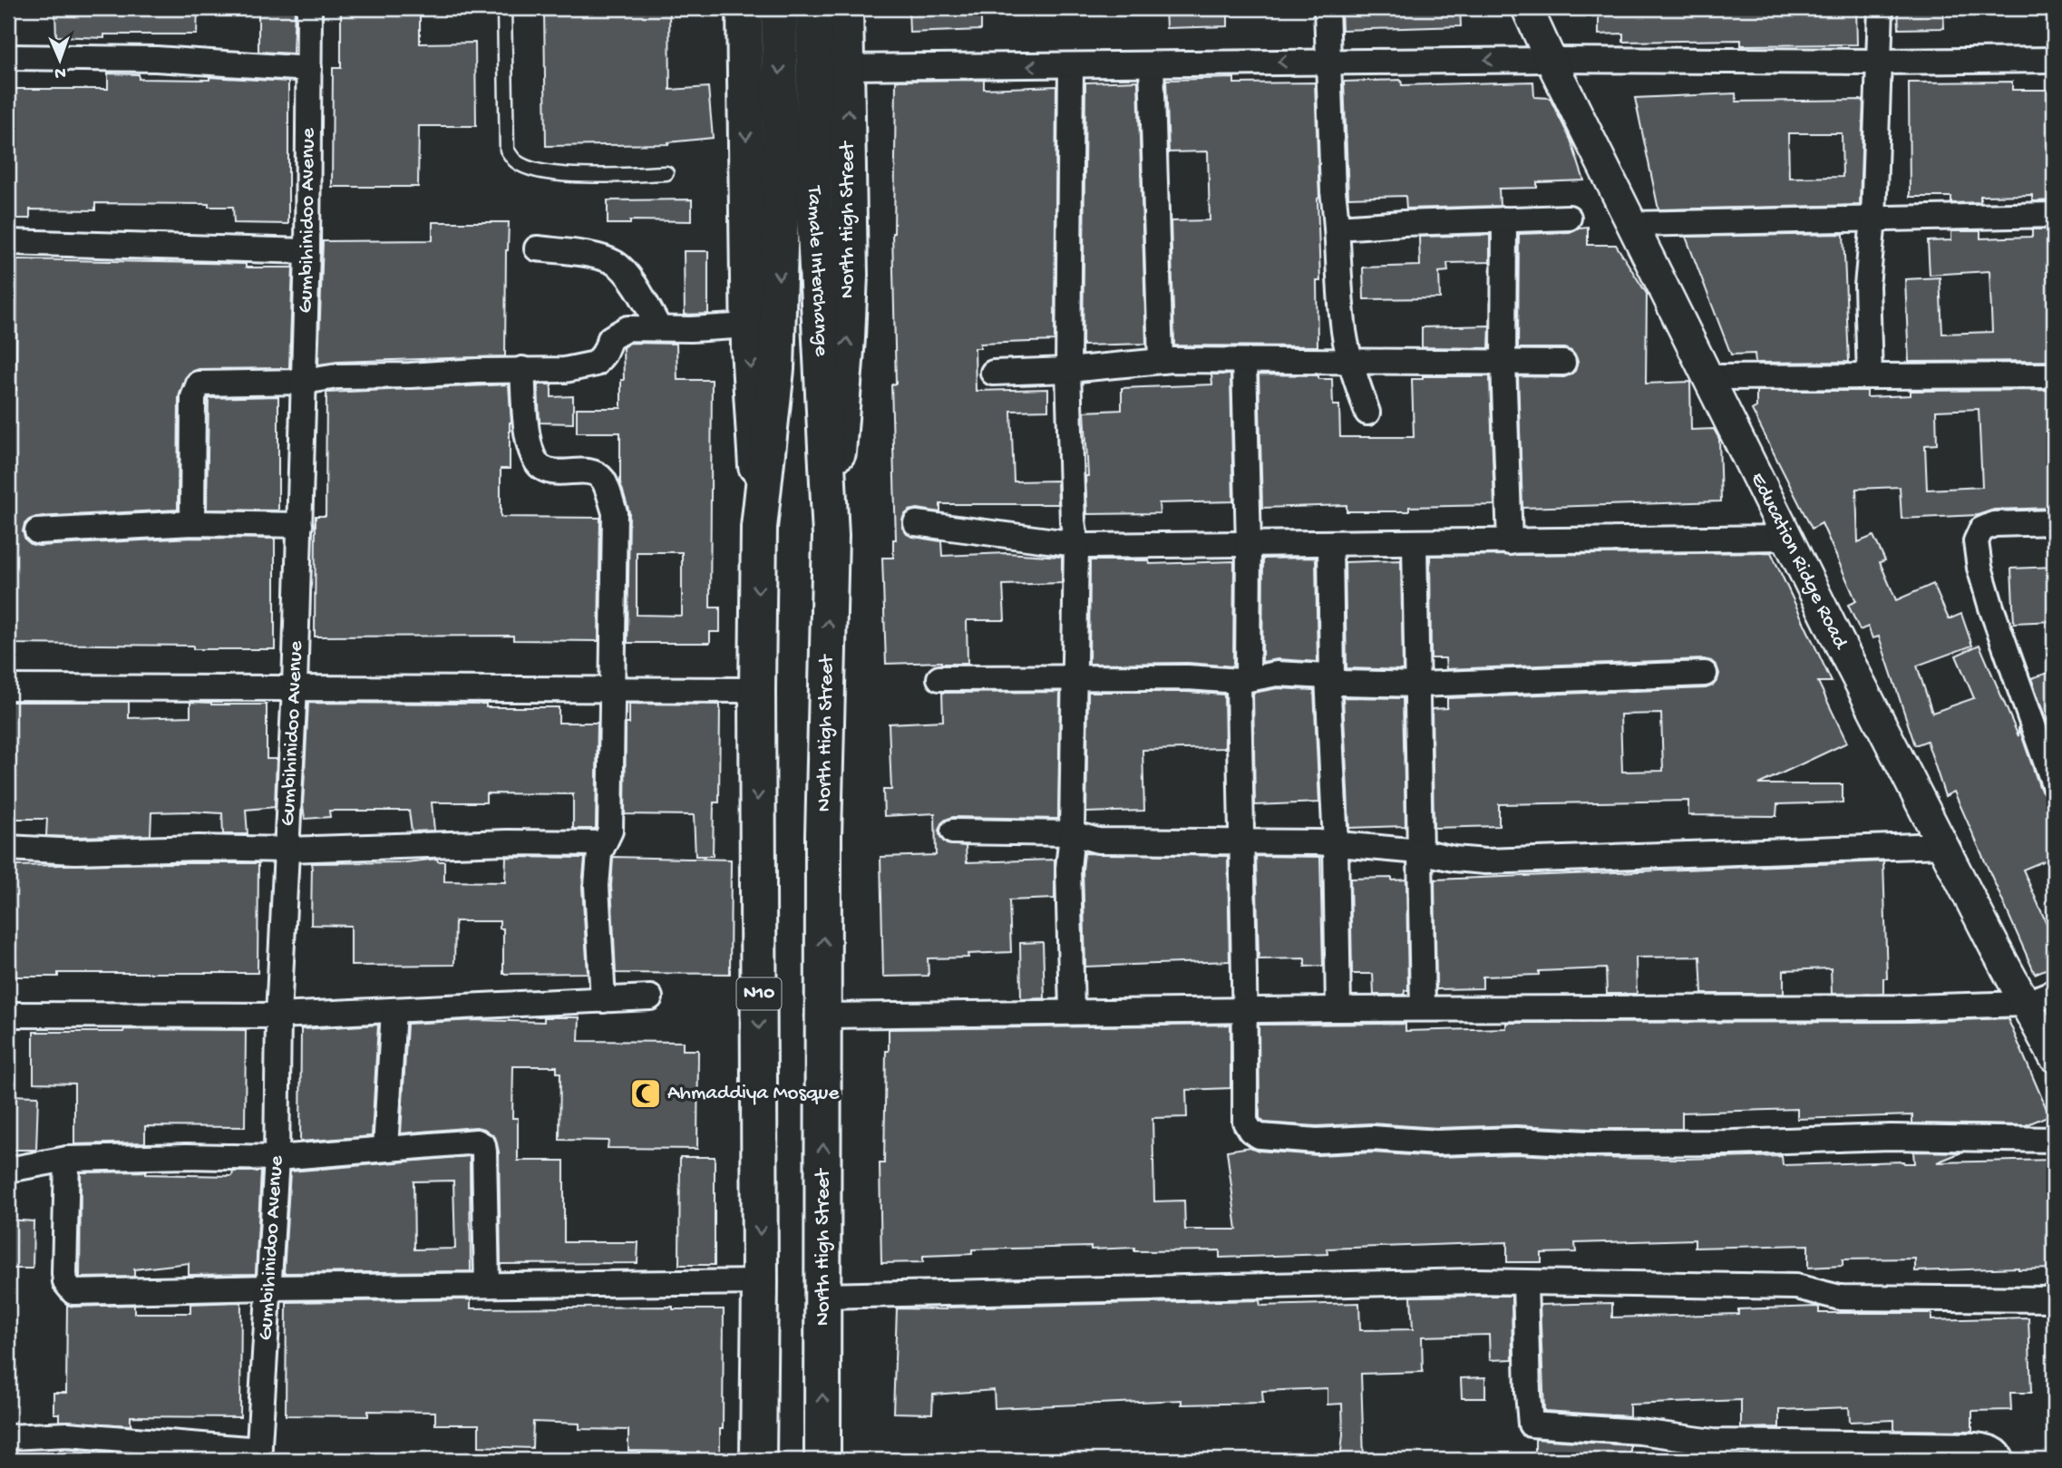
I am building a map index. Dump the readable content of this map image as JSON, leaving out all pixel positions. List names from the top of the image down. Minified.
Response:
{"streets":{"main road":["North High Street","Tamale Interchange","N10"],"street":["Gumbihinidoo Avenue","Education Ridge Road"]},"crossings":[["North High Street","Tamale Interchange"],["Tamale Interchange","N10"]],"places":{"mosque":["Ahmaddiya Mosque"]},"north":"bottom"}
